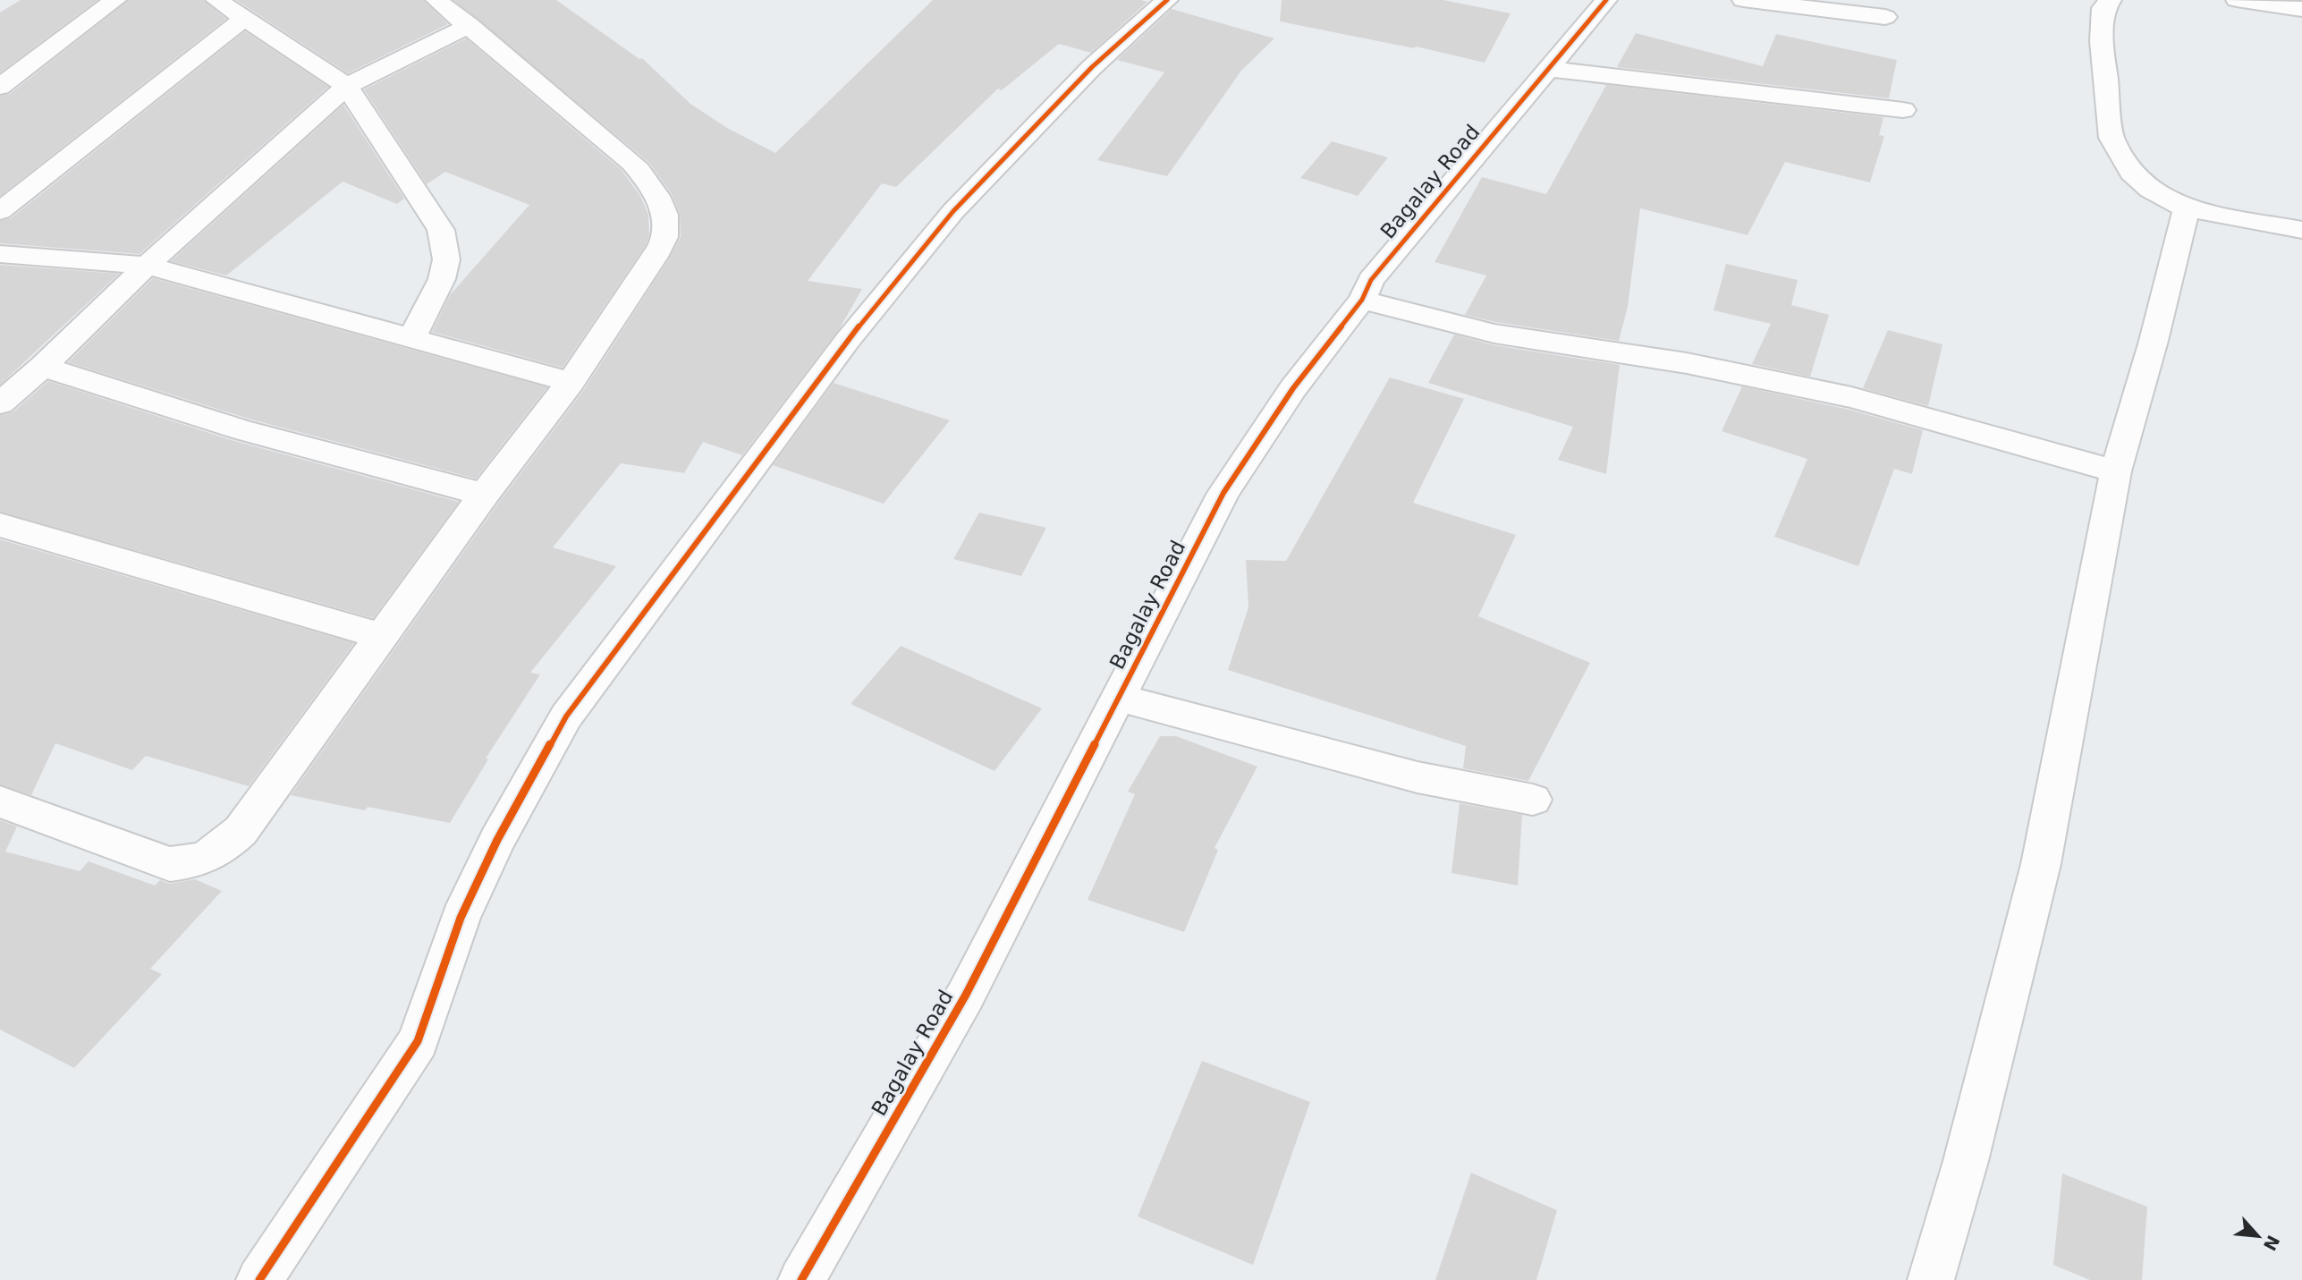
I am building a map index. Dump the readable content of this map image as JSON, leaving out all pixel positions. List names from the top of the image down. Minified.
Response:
{"streets":{"street":["Bagalay Road"]},"north":"bottom right"}
